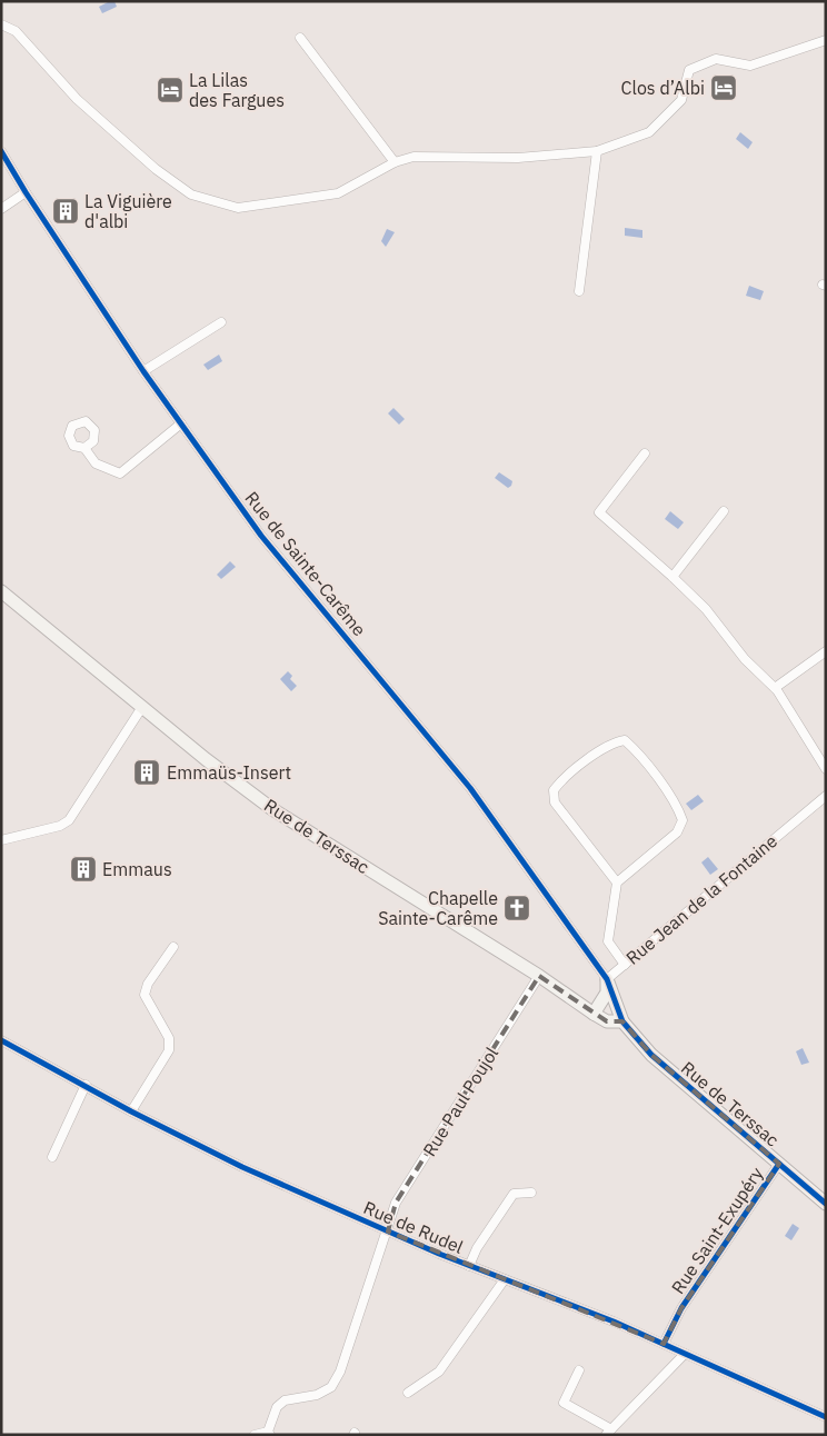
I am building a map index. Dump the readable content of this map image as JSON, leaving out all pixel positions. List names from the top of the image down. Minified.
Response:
{"streets":{"street":["Rue de Sainte-Carême","Rue de Terssac","Rue Jean de la Fontaine","Rue Paul Poujol","Rue de Rudel","Rue Saint-Exupéry"]},"crossings":[["Rue de Sainte-Carême","Rue Jean de la Fontaine"],["Rue de Terssac","Rue Paul Poujol"],["Rue de Terssac","Rue Saint-Exupéry"],["Rue Paul Poujol","Rue de Rudel"],["Rue de Rudel","Rue Saint-Exupéry"]],"places":{"hotel":["Clos d’Albi","La Lilas des Fargues"],"building":["La Viguière d'albi","Emmaüs-Insert","Emmaus"],"church":["Chapelle Sainte-Carême"]}}
